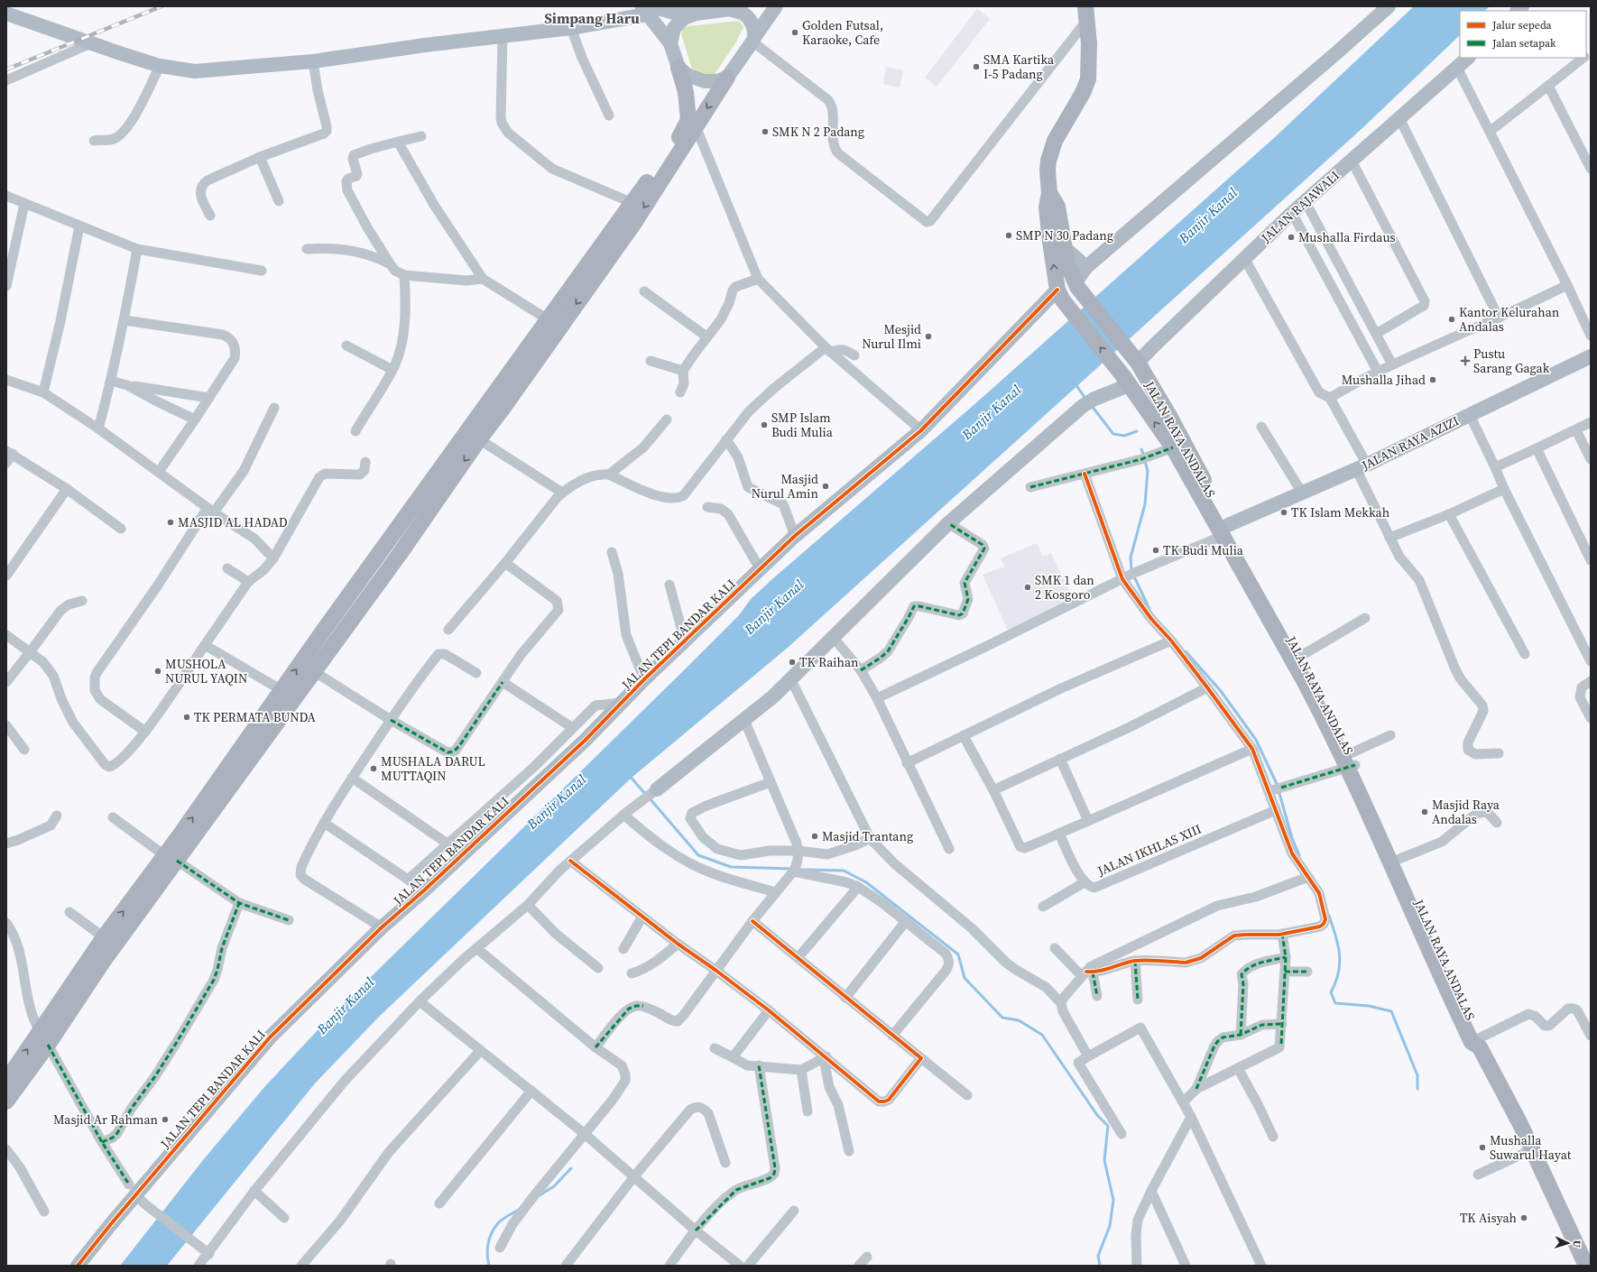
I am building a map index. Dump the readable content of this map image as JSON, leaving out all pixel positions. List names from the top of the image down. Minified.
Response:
{"streets":{"main road":["JALAN RAYA ANDALAS"],"street":["JALAN RAJAWALI","JALAN RAYA AZIZI","JALAN TEPI BANDAR KALI","JALAN IKHLAS XIII"]},"crossings":[["JALAN RAJAWALI","JALAN RAYA ANDALAS"],["JALAN RAYA ANDALAS","JALAN RAYA AZIZI"],["JALAN RAYA ANDALAS","JALAN TEPI BANDAR KALI"]],"districts":["Simpang Haru"],"water":["Banjir Kanal"],"places":{"other":["Golden Futsal, Karaoke, Cafe","SMA Kartika I-5 Padang","SMK N 2 Padang","SMP N 30 Padang","Mushalla Firdaus","Kantor Kelurahan Andalas","Mesjid Nurul Ilmi","Mushalla Jihad","SMP Islam Budi Mulia","Masjid Nurul Amin","TK Islam Mekkah","MASJID AL HADAD","TK Budi Mulia","SMK 1 dan 2 Kosgoro","TK Raihan","MUSHOLA NURUL YAQIN","TK PERMATA BUNDA","MUSHALA DARUL MUTTAQIN","Masjid Raya Andalas","Masjid Trantang","Masjid Ar Rahman","Mushalla Suwarul Hayat","TK Aisyah"],"health":["Pustu Sarang Gagak"]},"legend":["Jalur sepeda","Jalan setapak"],"north":"right"}
